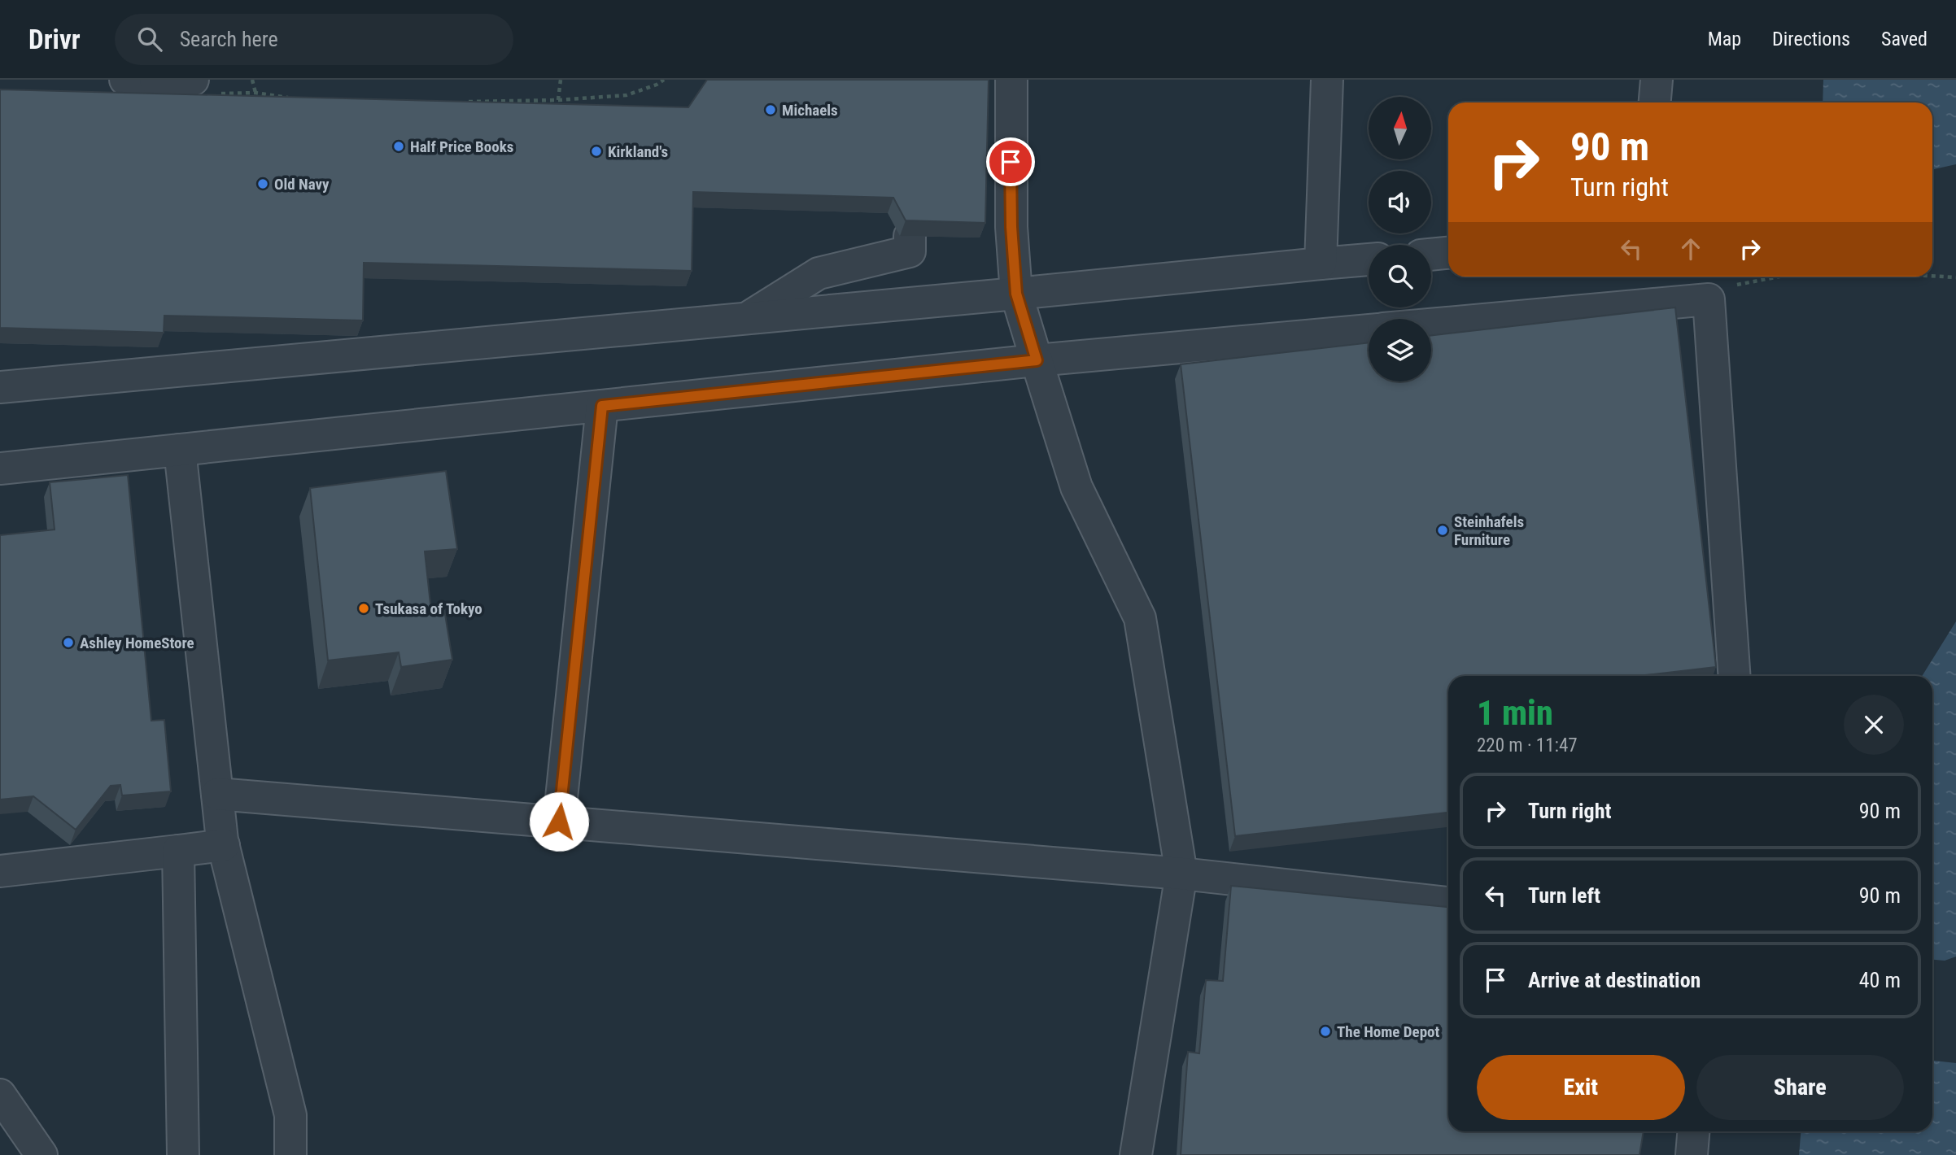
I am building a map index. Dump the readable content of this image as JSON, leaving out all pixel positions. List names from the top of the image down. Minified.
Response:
{"places":["Michaels","Half Price Books","Kirkland's","Old Navy","Steinhafels Furniture","Tsukasa of Tokyo","Ashley HomeStore","The Home Depot"],"north":"top","page":{"header":"Drivr","search":"Search here","nav":["Map","Directions","Saved"],"turn":["90 m","Turn right"],"heading":["1 min","220 m · 11:47"],"list":[{"name":"Turn right","value":"90 m"},{"name":"Turn left","value":"90 m"},{"name":"Arrive at destination","value":"40 m"}],"buttons":["Exit","Share"]}}
